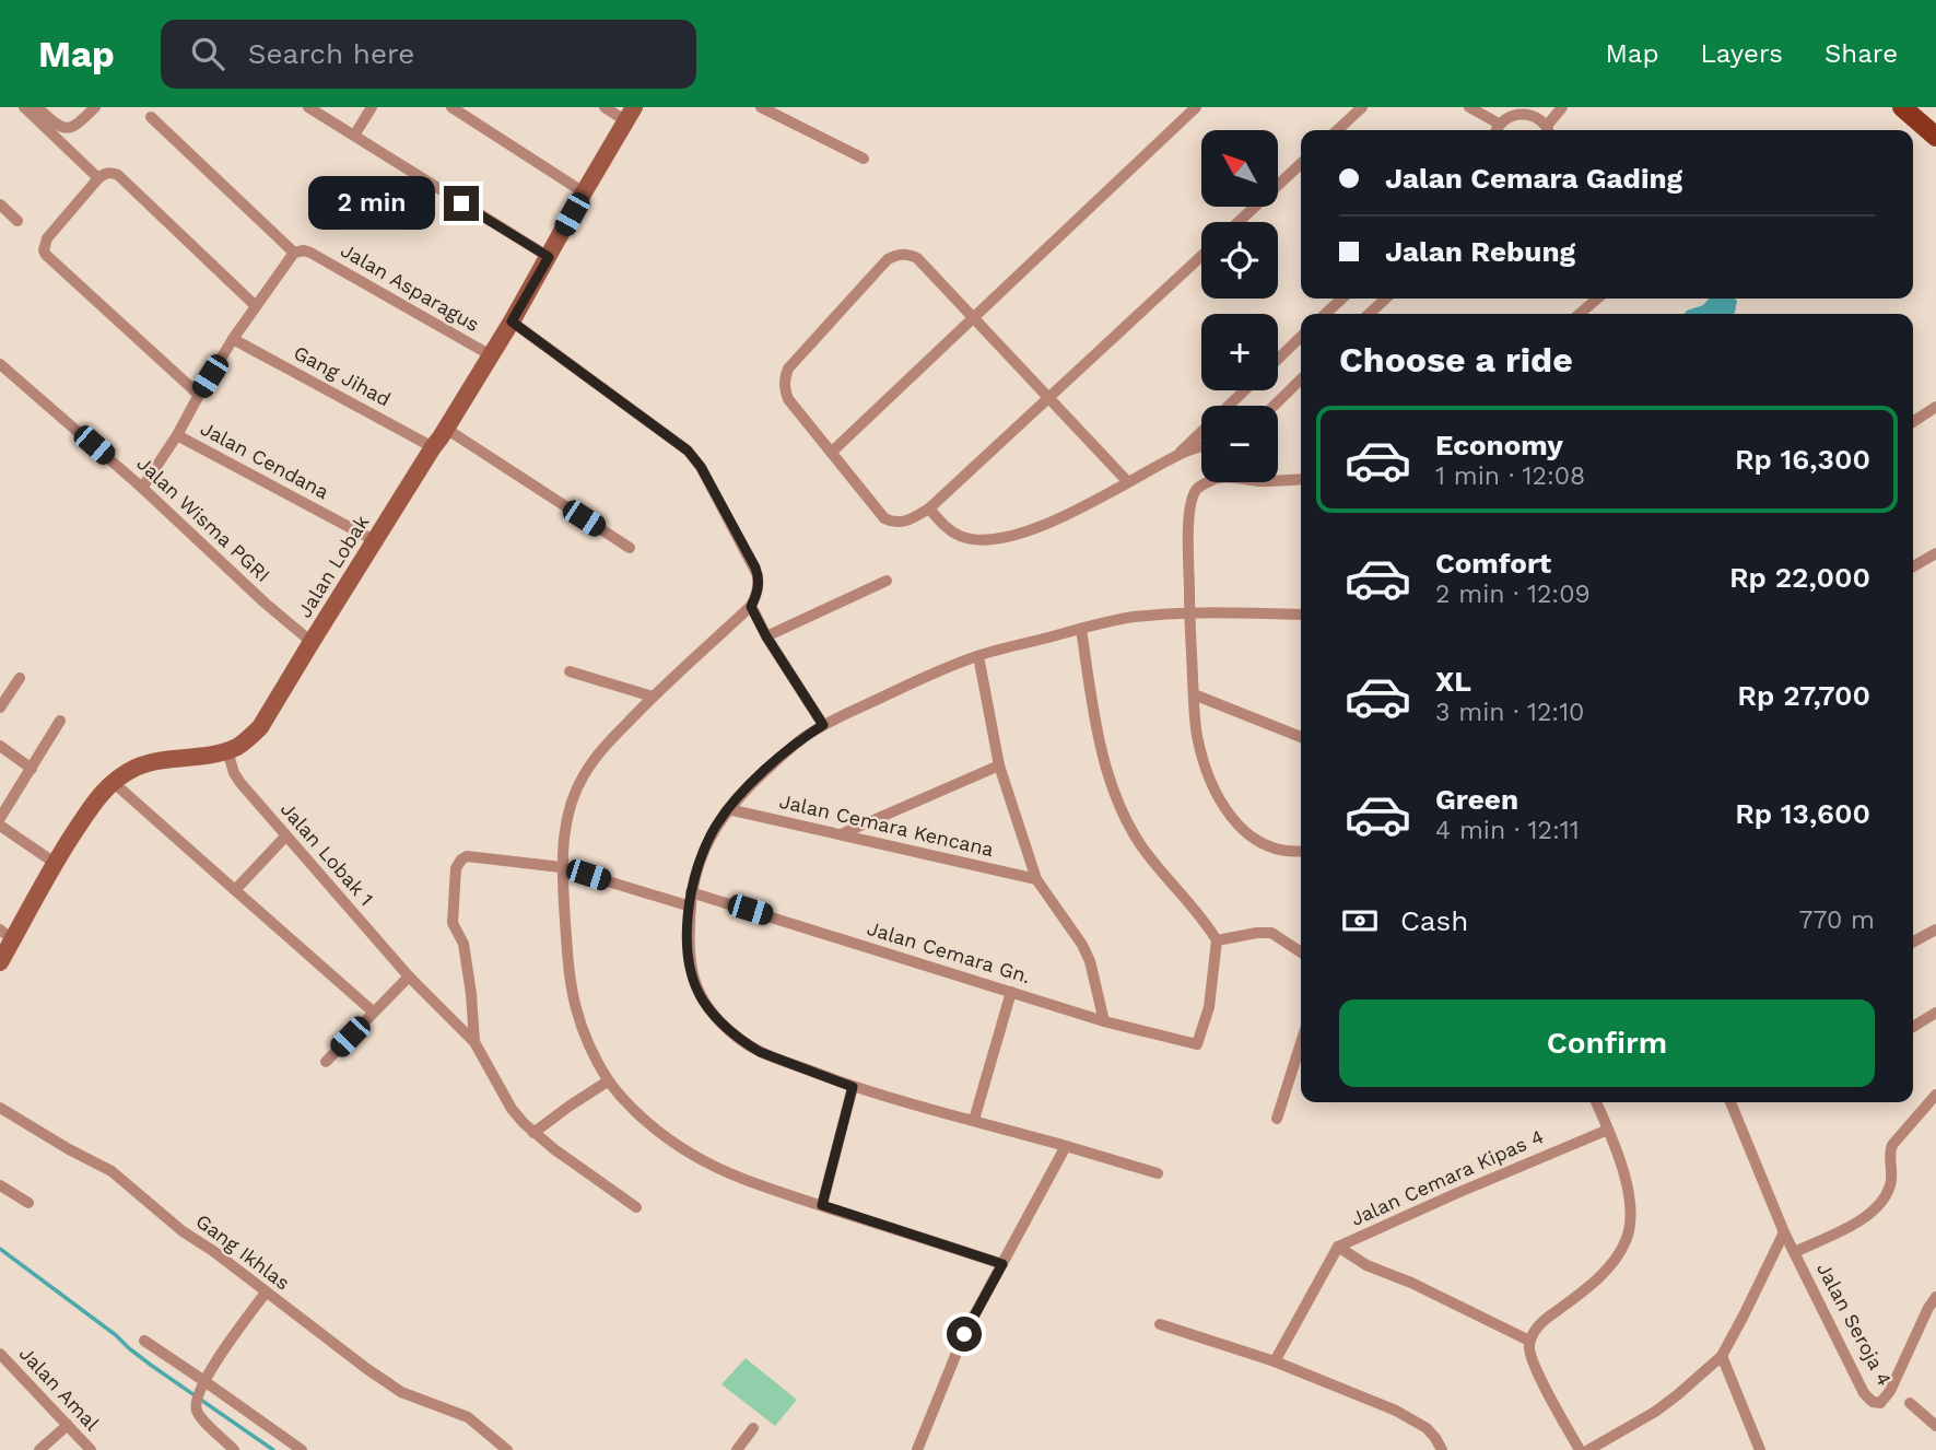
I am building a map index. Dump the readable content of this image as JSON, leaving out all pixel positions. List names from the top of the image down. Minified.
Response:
{"streets":{"main road":["Jalan Lobak"],"street":["Jalan Asparagus","Gang Jihad","Jalan Cendana","Jalan Wisma PGRI","Jalan Cemara Kencana","Jalan Lobak 1","Jalan Cemara Gn.","Jalan Cemara Kipas 4","Gang Ikhlas","Jalan Seroja 4","Jalan Amal"]},"crossings":[["Jalan Asparagus","Jalan Lobak"],["Gang Jihad","Jalan Lobak"],["Jalan Cendana","Jalan Lobak"],["Jalan Wisma PGRI","Jalan Lobak"],["Jalan Lobak","Jalan Lobak 1"]],"north":"top left","page":{"header":"Map","search":"Search here","nav":["Map","Layers","Share"],"map_buttons":["+","−"],"banner":["Jalan Cemara Gading","Jalan Rebung"],"bubble":"2 min","heading":"Choose a ride","list":[{"name":"Economy","note":"1 min · 12:08","value":"Rp 16,300"},{"name":"Comfort","note":"2 min · 12:09","value":"Rp 22,000"},{"name":"XL","note":"3 min · 12:10","value":"Rp 27,700"},{"name":"Green","note":"4 min · 12:11","value":"Rp 13,600"}],"pay":["Cash","770 m"],"buttons":"Confirm"}}
